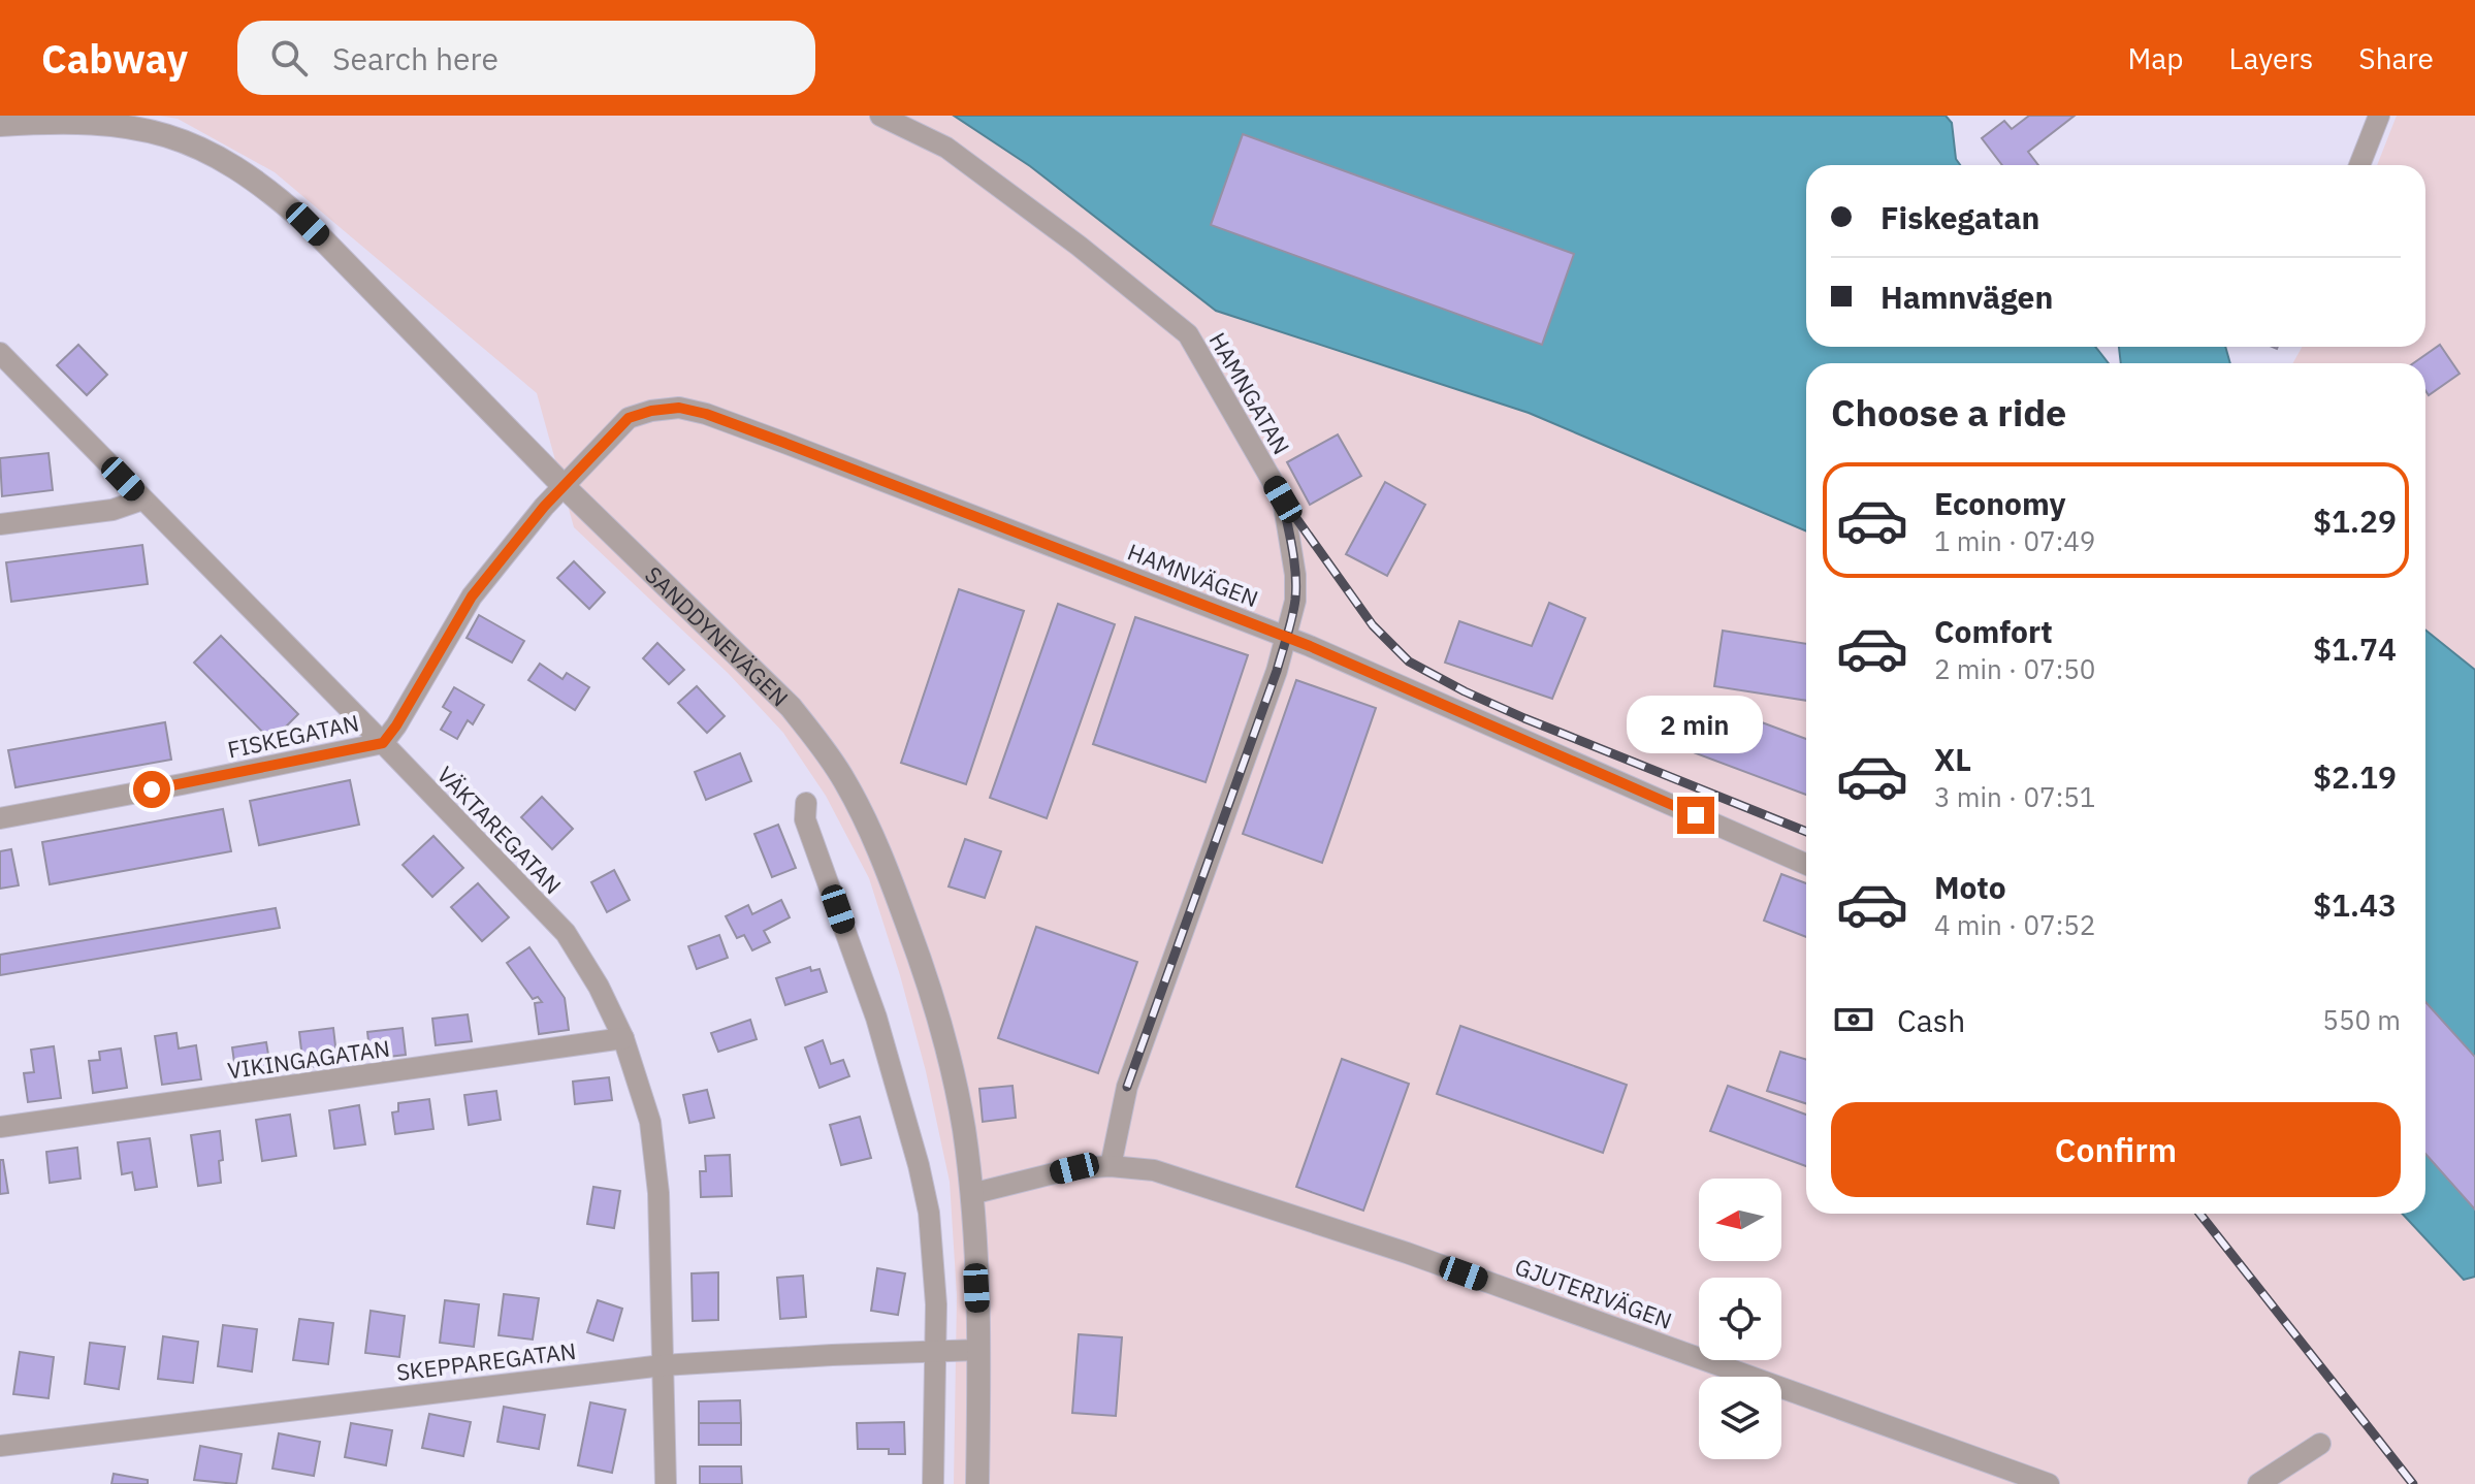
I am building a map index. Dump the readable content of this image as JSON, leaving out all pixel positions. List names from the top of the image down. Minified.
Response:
{"streets":{"street":["HAMNGATAN","HAMNVÄGEN","SANDDYNEVÄGEN","FISKEGATAN","VÄKTAREGATAN","VIKINGAGATAN","GJUTERIVÄGEN","SKEPPAREGATAN"]},"crossings":[["HAMNGATAN","HAMNVÄGEN"],["HAMNGATAN","GJUTERIVÄGEN"],["HAMNVÄGEN","SANDDYNEVÄGEN"],["HAMNVÄGEN","FISKEGATAN"],["SANDDYNEVÄGEN","FISKEGATAN"],["SANDDYNEVÄGEN","GJUTERIVÄGEN"],["SANDDYNEVÄGEN","SKEPPAREGATAN"],["FISKEGATAN","VÄKTAREGATAN"],["VÄKTAREGATAN","VIKINGAGATAN"],["VÄKTAREGATAN","SKEPPAREGATAN"]],"north":"left","page":{"header":"Cabway","search":"Search here","nav":["Map","Layers","Share"],"banner":["Fiskegatan","Hamnvägen"],"heading":"Choose a ride","list":[{"name":"Economy","note":"1 min · 07:49","value":"$1.29"},{"name":"Comfort","note":"2 min · 07:50","value":"$1.74"},{"name":"XL","note":"3 min · 07:51","value":"$2.19"},{"name":"Moto","note":"4 min · 07:52","value":"$1.43"}],"bubble":"2 min","pay":["Cash","550 m"],"buttons":"Confirm"}}
